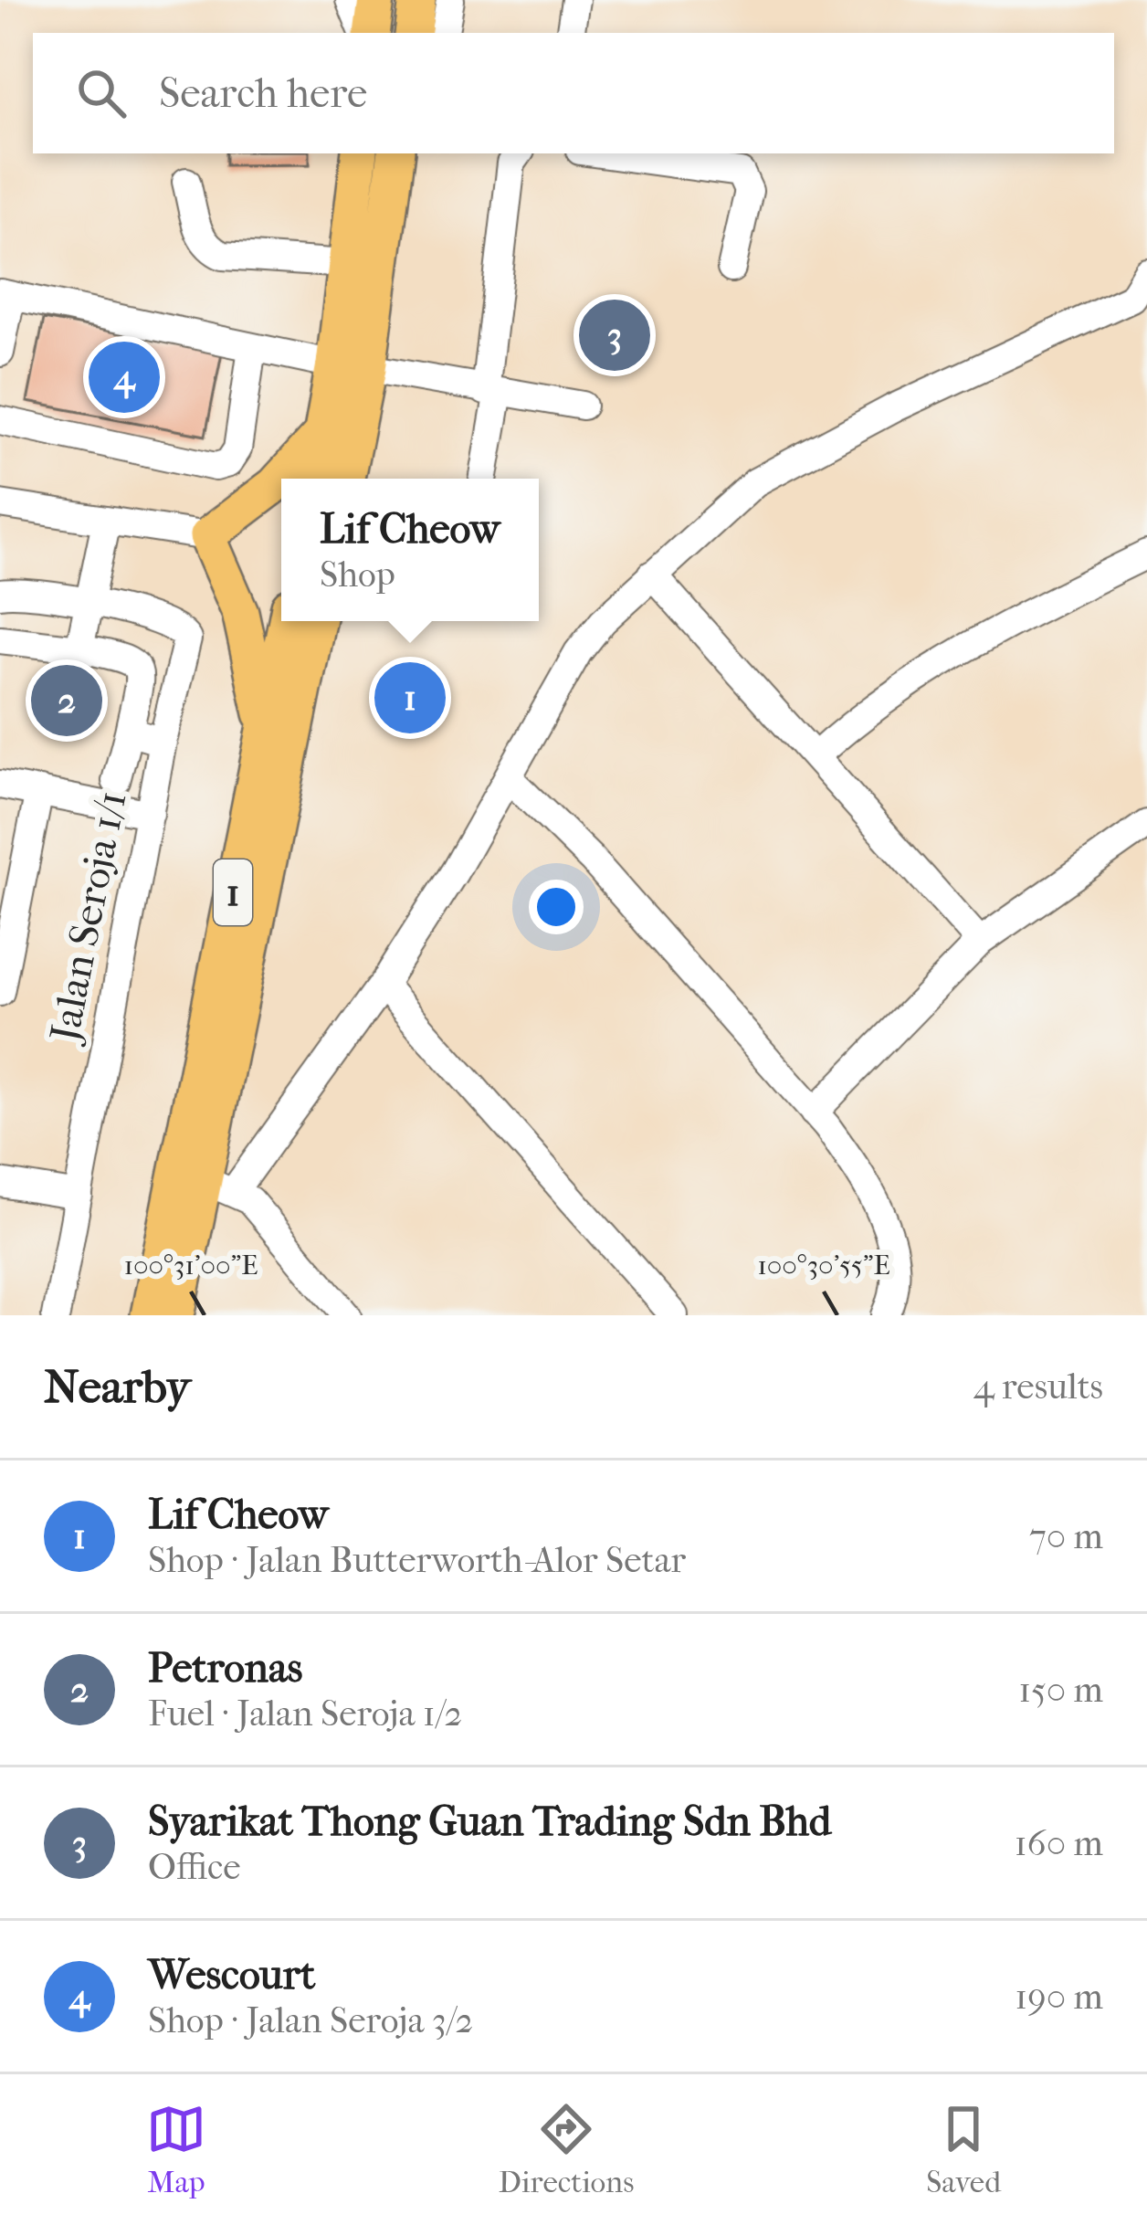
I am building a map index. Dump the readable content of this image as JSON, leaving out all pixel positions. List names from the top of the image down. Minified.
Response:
{"streets":{"main road":["1"],"street":["Jalan Seroja 1/1"]},"page":{"search":"Search here","pins":["3","4","1","2"],"popup":["Lif Cheow","Shop"],"heading":["Nearby","4 results"],"list":[{"mark":"1","name":"Lif Cheow","note":"Shop · Jalan Butterworth-Alor Setar","value":"70 m"},{"mark":"2","name":"Petronas","note":"Fuel · Jalan Seroja 1/2","value":"150 m"},{"mark":"3","name":"Syarikat Thong Guan Trading Sdn Bhd","note":"Office","value":"160 m"},{"mark":"4","name":"Wescourt","note":"Shop · Jalan Seroja 3/2","value":"190 m"}],"nav":["Map","Directions","Saved"]},"coordinates":["100°31'00\"E","100°30'55\"E"]}
